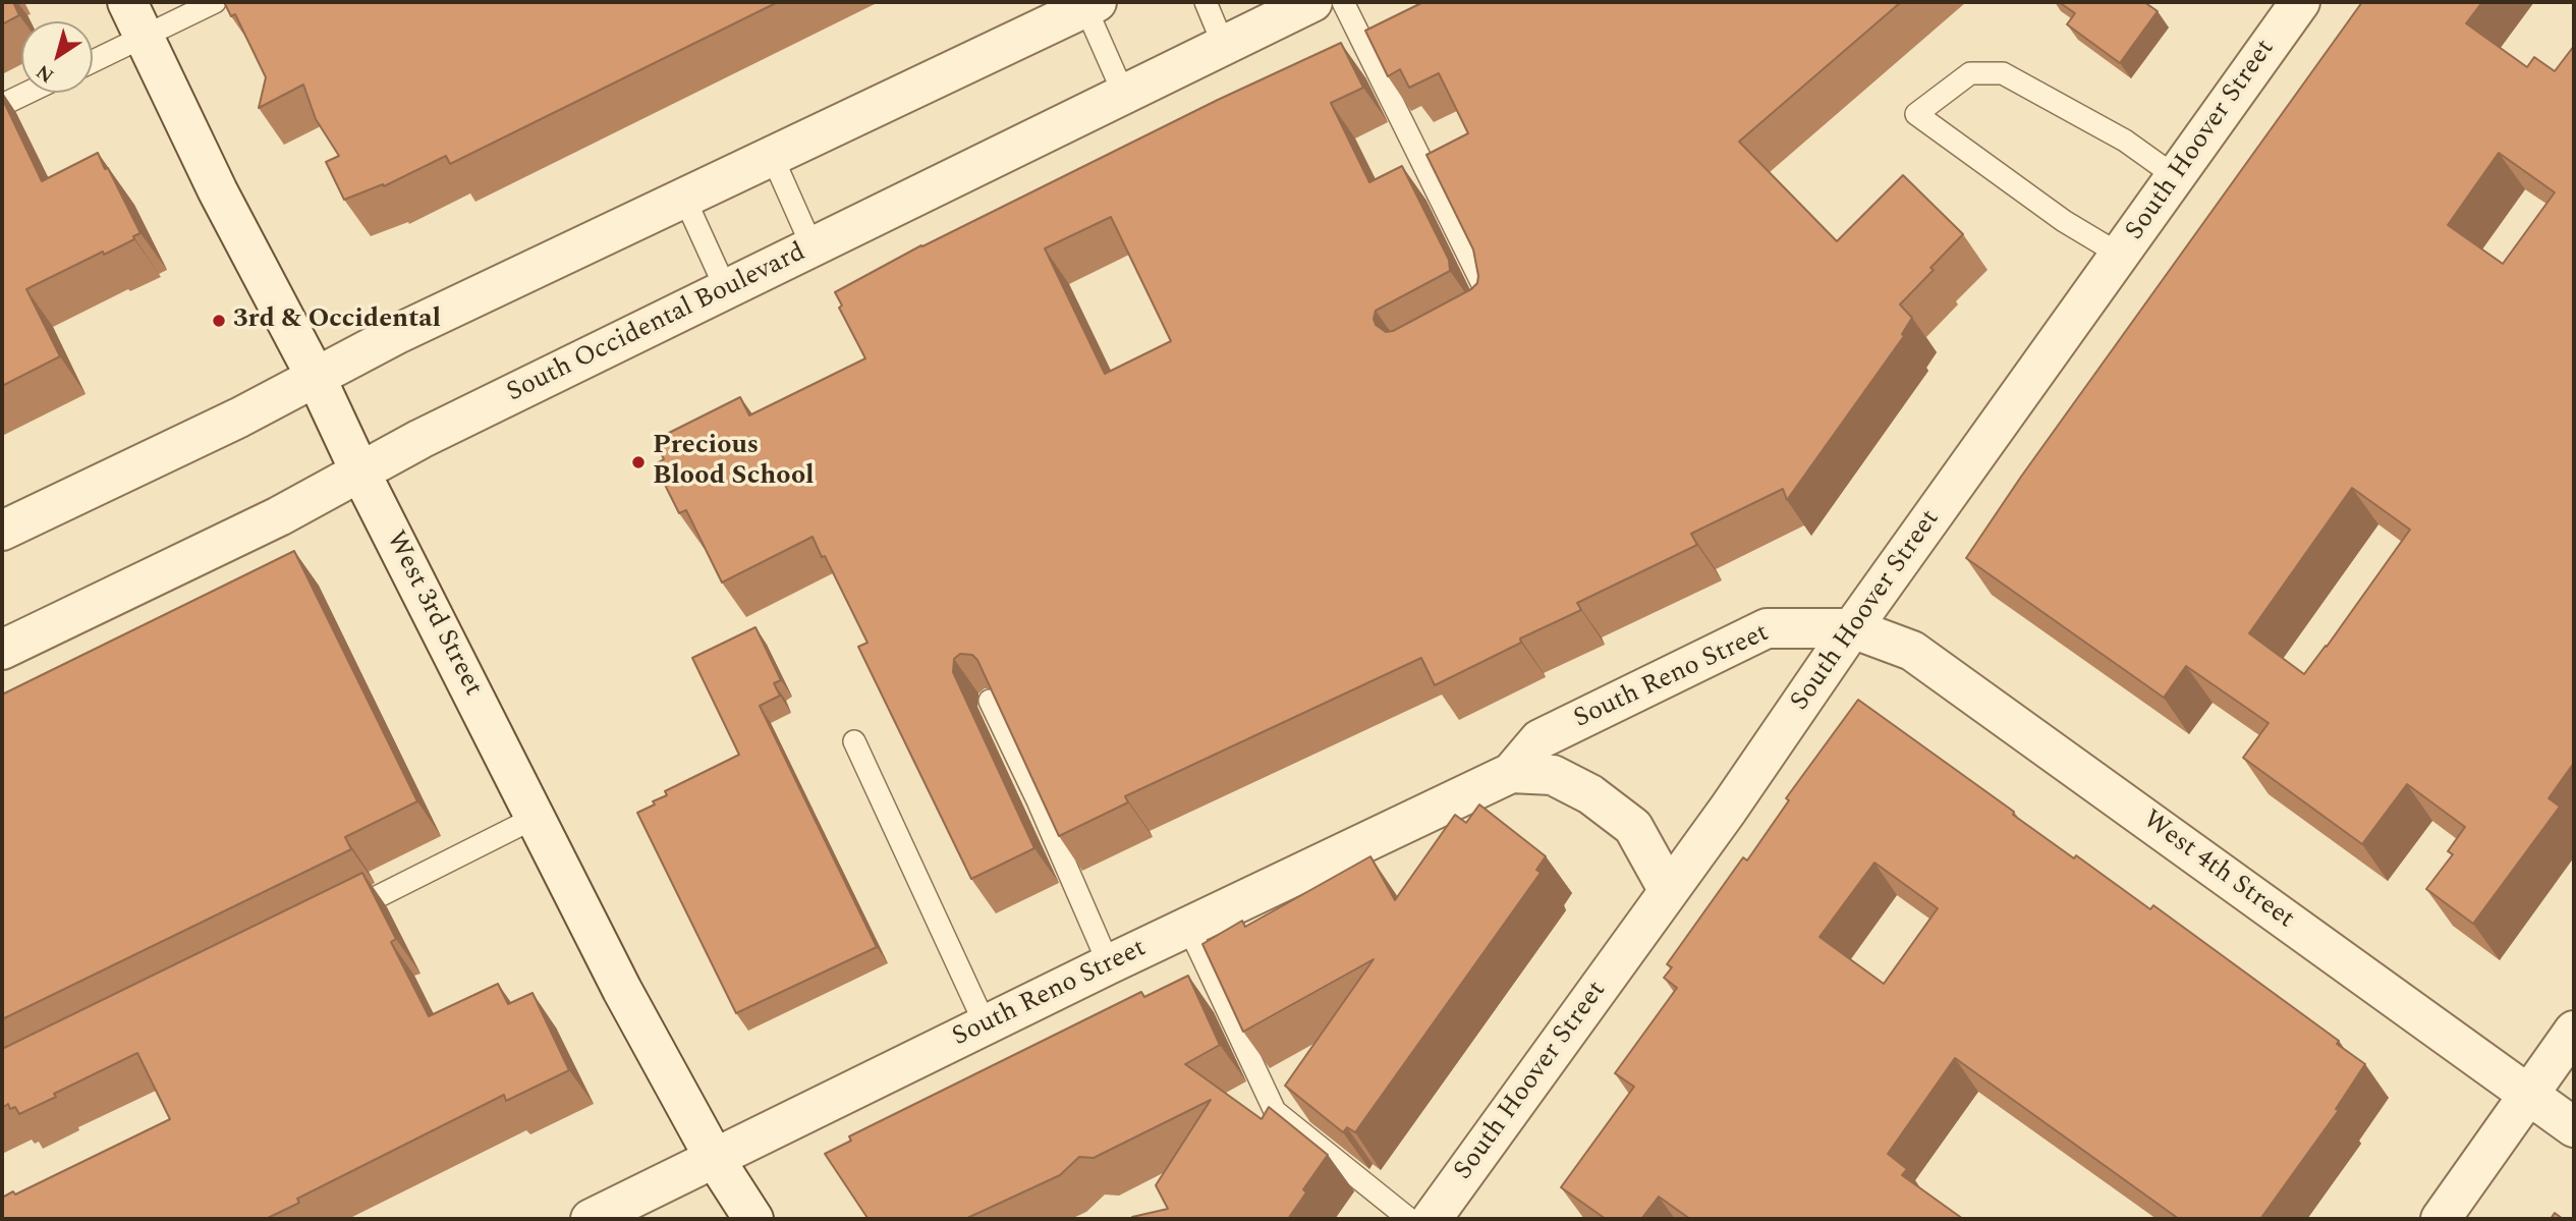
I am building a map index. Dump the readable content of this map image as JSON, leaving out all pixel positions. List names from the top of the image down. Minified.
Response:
{"streets":{"street":["South Hoover Street","South Occidental Boulevard","West 3rd Street","South Reno Street","West 4th Street"]},"crossings":[["South Hoover Street","South Reno Street"],["South Hoover Street","West 4th Street"],["South Occidental Boulevard","West 3rd Street"],["West 3rd Street","South Reno Street"],["South Reno Street","West 4th Street"]],"places":["3rd & Occidental","Precious Blood School"],"north":"bottom left"}
